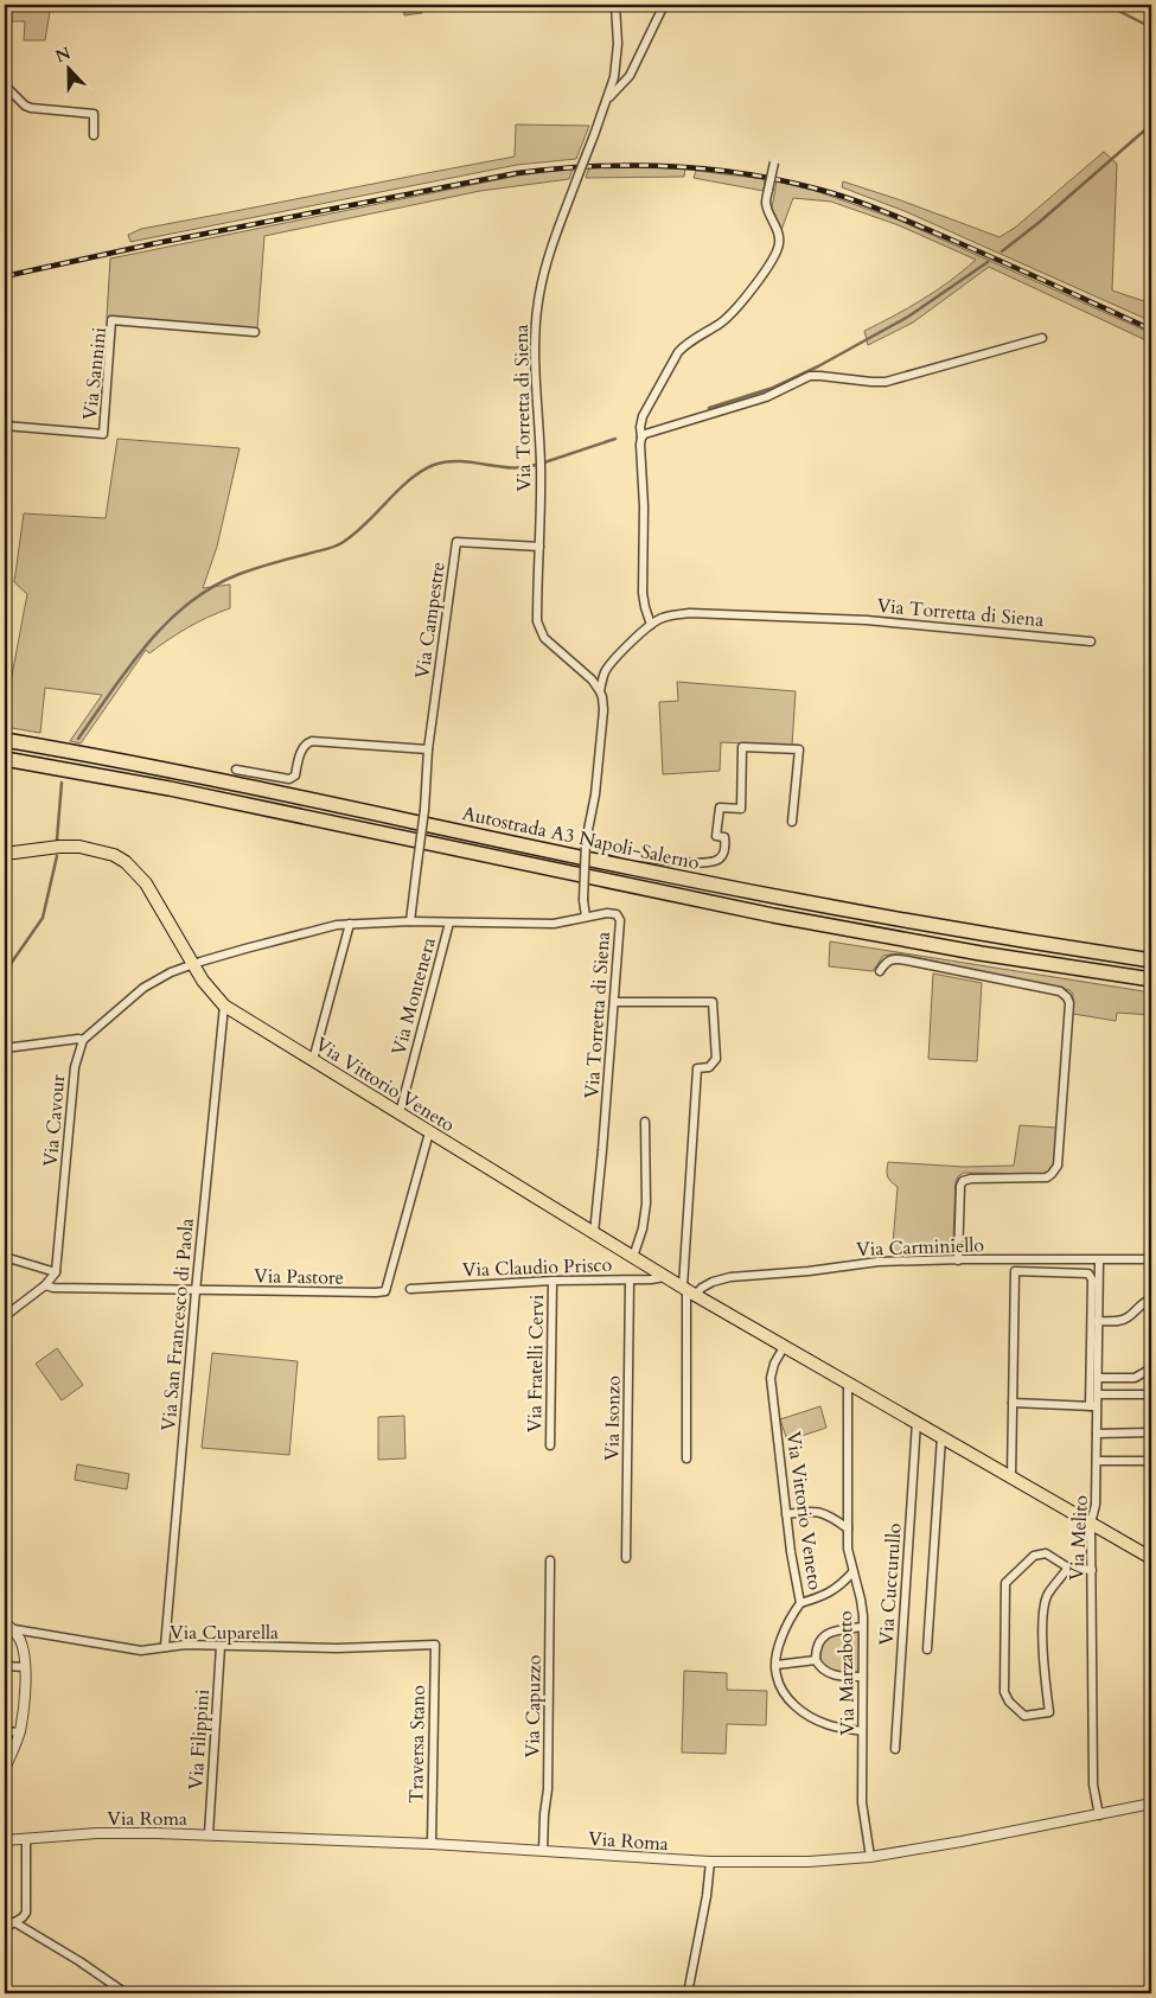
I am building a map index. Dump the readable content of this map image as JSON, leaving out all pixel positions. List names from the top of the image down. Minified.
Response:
{"streets":{"highway":["Autostrada A3 Napoli-Salerno"],"main road":["Via Vittorio Veneto"],"street":["Via Sannini","Via Torretta di Siena","Via Campestre","Via Montenera","Via Cavour","Via Carminiello","Via Claudio Prisco","Via Pastore","Via San Francesco di Paola","Via Fratelli Cervi","Via Isonzo","Via Melito","Via Cuccurullo","Via Cuparella","Via Marzabotto","Via Capuzzo","Via Filippini","Traversa Stano","Via Roma"]},"crossings":[["Via Torretta di Siena","Via Campestre"],["Via Torretta di Siena","Via Vittorio Veneto"],["Via Montenera","Via Vittorio Veneto"],["Via Vittorio Veneto","Via Carminiello"],["Via Vittorio Veneto","Via Claudio Prisco"],["Via Vittorio Veneto","Via Pastore"],["Via Vittorio Veneto","Via San Francesco di Paola"],["Via Vittorio Veneto","Via Melito"],["Via Vittorio Veneto","Via Cuccurullo"],["Via Vittorio Veneto","Via Marzabotto"],["Via Carminiello","Via Melito"],["Via Claudio Prisco","Via Fratelli Cervi"],["Via Claudio Prisco","Via Isonzo"],["Via Pastore","Via San Francesco di Paola"],["Via San Francesco di Paola","Via Cuparella"],["Via Melito","Via Roma"],["Via Cuparella","Via Filippini"],["Via Cuparella","Traversa Stano"],["Via Marzabotto","Via Roma"],["Via Capuzzo","Via Roma"],["Via Filippini","Via Roma"],["Traversa Stano","Via Roma"]],"north":"top"}
